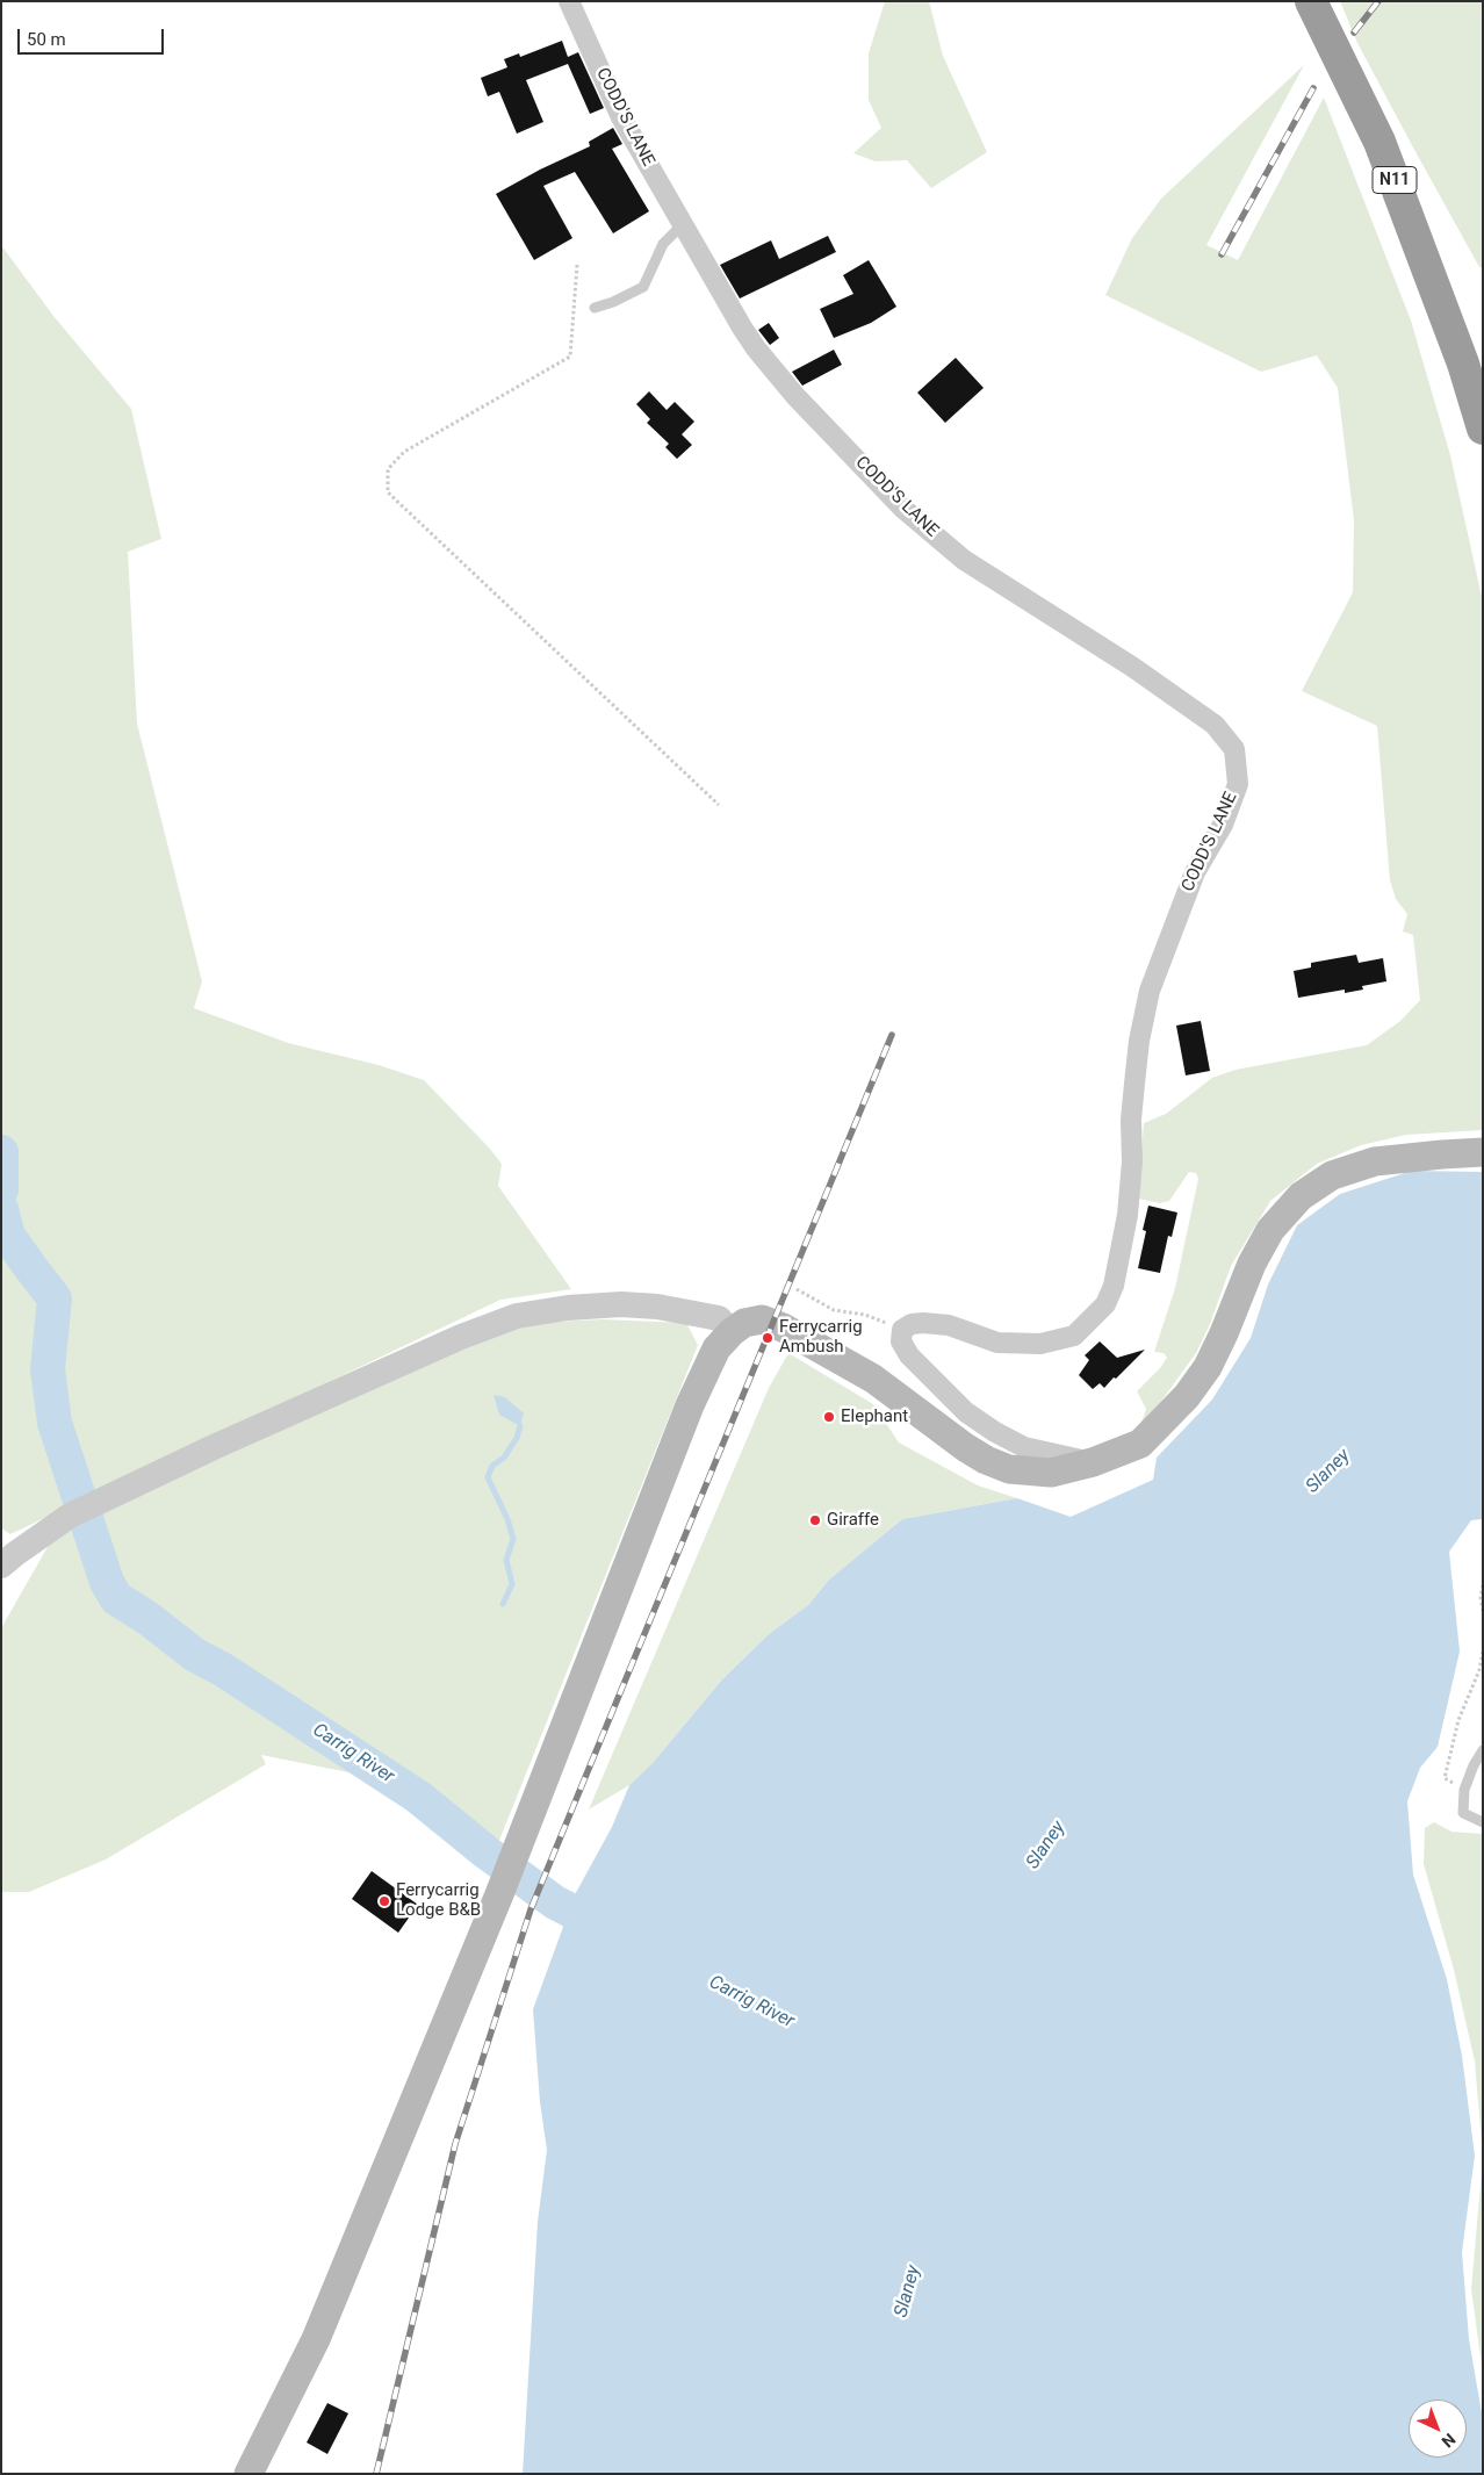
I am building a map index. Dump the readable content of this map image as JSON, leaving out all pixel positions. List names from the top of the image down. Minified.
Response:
{"streets":{"highway":["N11"],"street":["CODD'S LANE"]},"water":["Slaney","Carrig River"],"places":["Ferrycarrig Ambush","Elephant","Giraffe","Ferrycarrig Lodge B&B"],"scale_bar":"50 m","north":"bottom right"}
